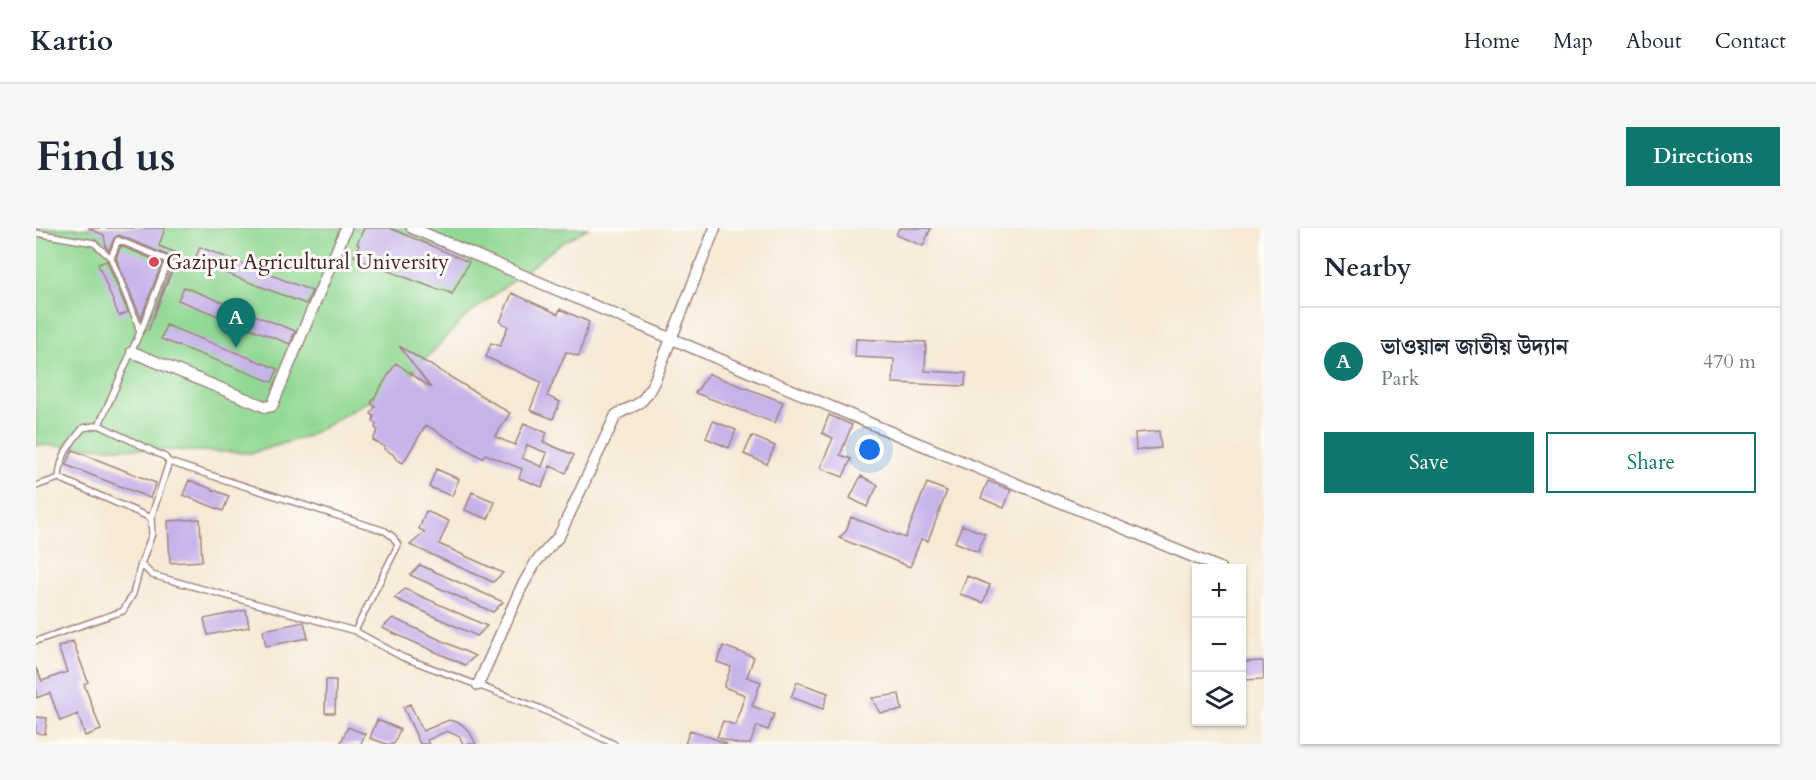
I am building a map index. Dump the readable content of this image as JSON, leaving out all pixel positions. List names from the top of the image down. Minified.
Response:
{"places":["Gazipur Agricultural University"],"page":{"header":"Kartio","nav":["Home","Map","About","Contact"],"buttons":["Directions",["Save","Share"]],"title":"Find us","heading":"Nearby","pins":"A","list":[{"mark":"A","name":"ভাওয়াল জাতীয় উদ্যান","note":"Park","value":"470 m"}],"map_buttons":["+","−"]}}
